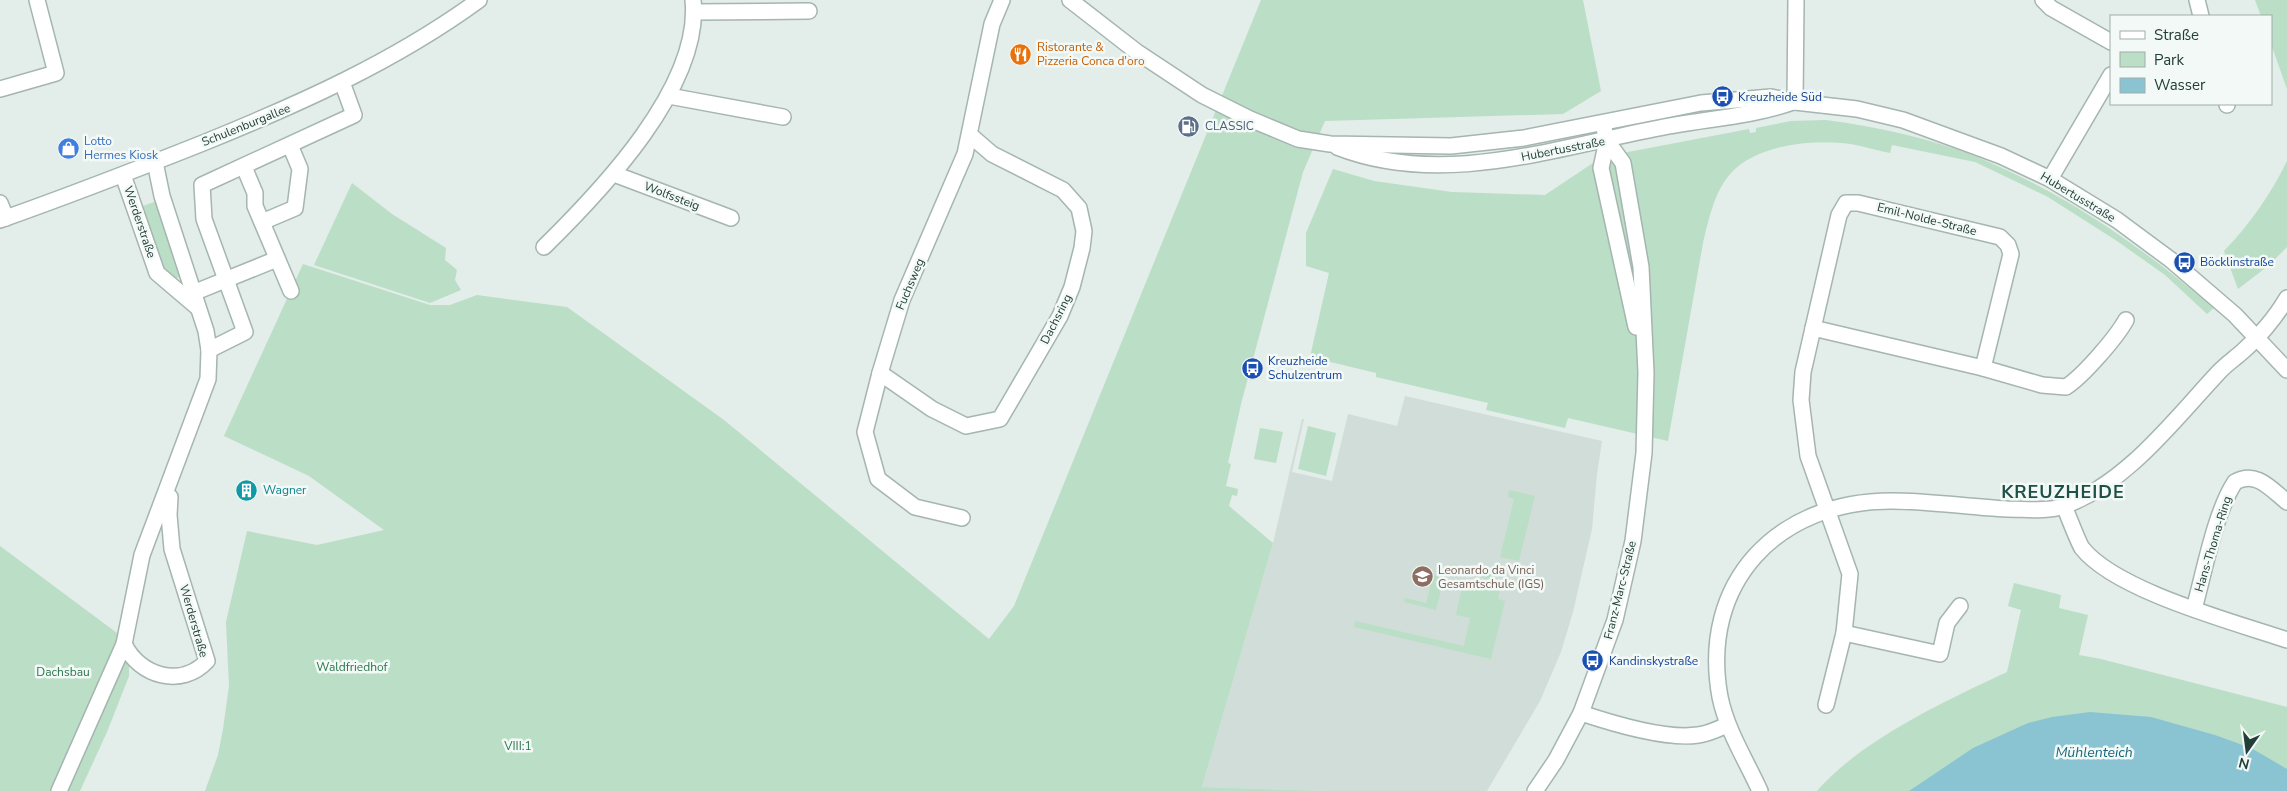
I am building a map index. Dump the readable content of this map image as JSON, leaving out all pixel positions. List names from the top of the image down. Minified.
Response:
{"streets":{"street":["Schulenburgallee","Hubertusstraße","Wolfssteig","Emil-Nolde-Straße","Werderstraße","Fuchsweg","Dachsring","Hans-Thoma-Ring","Franz-Marc-Straße"]},"crossings":[["Schulenburgallee","Werderstraße"],["Hubertusstraße","Franz-Marc-Straße"],["Fuchsweg","Dachsring"]],"districts":["KREUZHEIDE"],"water":["Mühlenteich"],"parks":["Waldfriedhof","Dachsbau","VIII:1"],"places":{"restaurant":["Ristorante & Pizzeria Conca d'oro"],"bus stop":["Kreuzheide Süd","Böcklinstraße","Kreuzheide Schulzentrum","Kandinskystraße"],"fuel station":["CLASSIC"],"shop":["Lotto Hermes Kiosk"],"building":["Wagner"],"school or university":["Leonardo da Vinci Gesamtschule (IGS)"]},"legend":["Straße","Park","Wasser"],"north":"bottom"}
